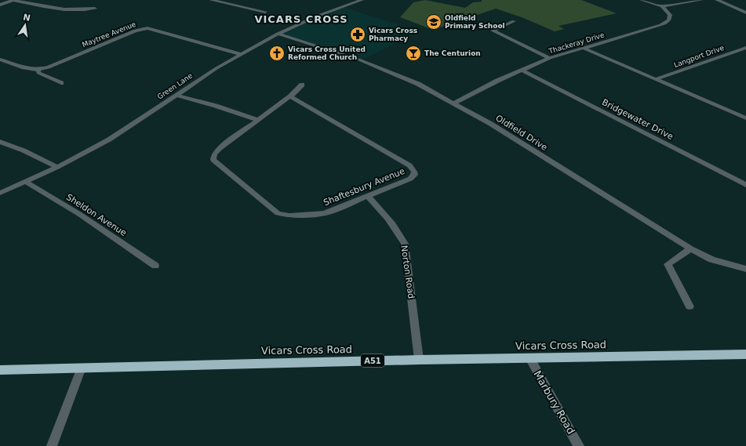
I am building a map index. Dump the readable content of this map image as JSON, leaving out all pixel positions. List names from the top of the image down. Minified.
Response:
{"streets":{"highway":["Vicars Cross Road","A51"],"street":["Maytree Avenue","Thackeray Drive","Langport Drive","Green Lane","Bridgewater Drive","Oldfield Drive","Shaftesbury Avenue","Sheldon Avenue","Norton Road","Marbury Road"]},"crossings":[["Maytree Avenue","Green Lane"],["Thackeray Drive","Bridgewater Drive"],["Thackeray Drive","Oldfield Drive"],["Green Lane","Oldfield Drive"],["Green Lane","Sheldon Avenue"],["Shaftesbury Avenue","Norton Road"],["Norton Road","Vicars Cross Road"],["Vicars Cross Road","Marbury Road"]],"districts":["VICARS CROSS"],"places":{"school or university":["Oldfield Primary School"],"pharmacy":["Vicars Cross Pharmacy"],"church":["Vicars Cross United Reformed Church"],"bar":["The Centurion"]},"north":"top"}
